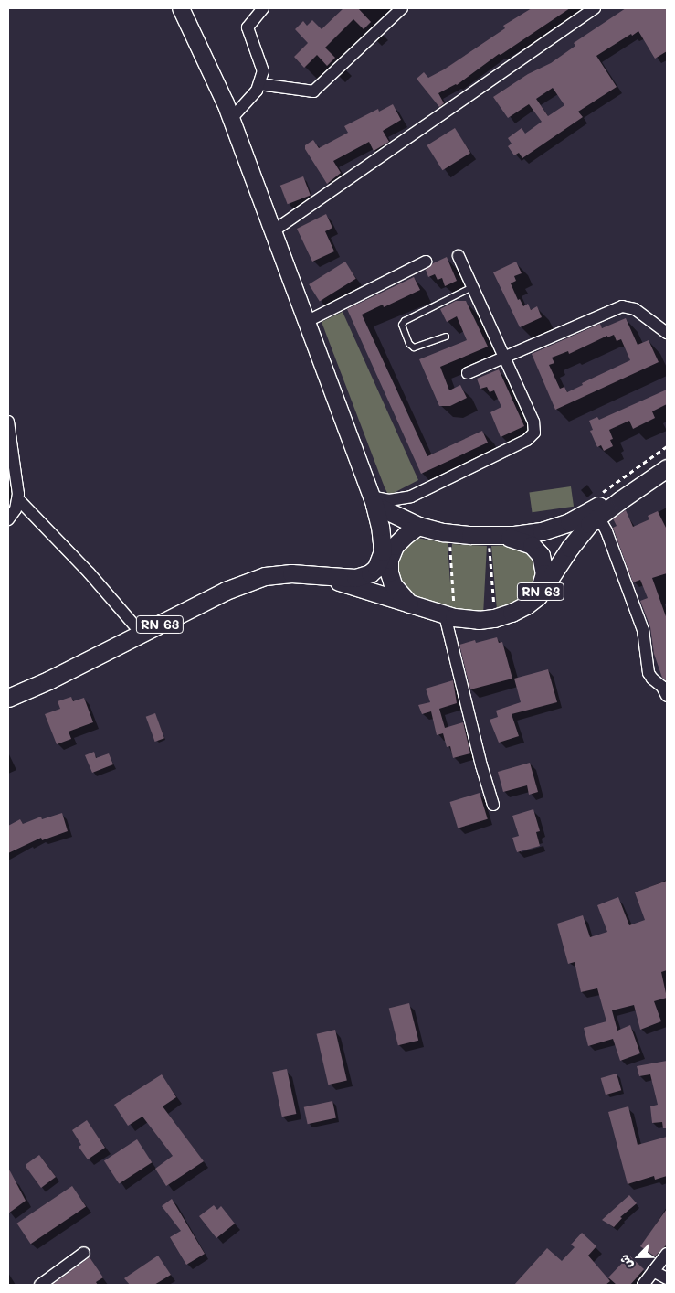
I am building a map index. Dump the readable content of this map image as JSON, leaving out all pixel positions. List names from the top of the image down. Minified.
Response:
{"streets":{"main road":["RN 63"]},"north":"bottom left"}
